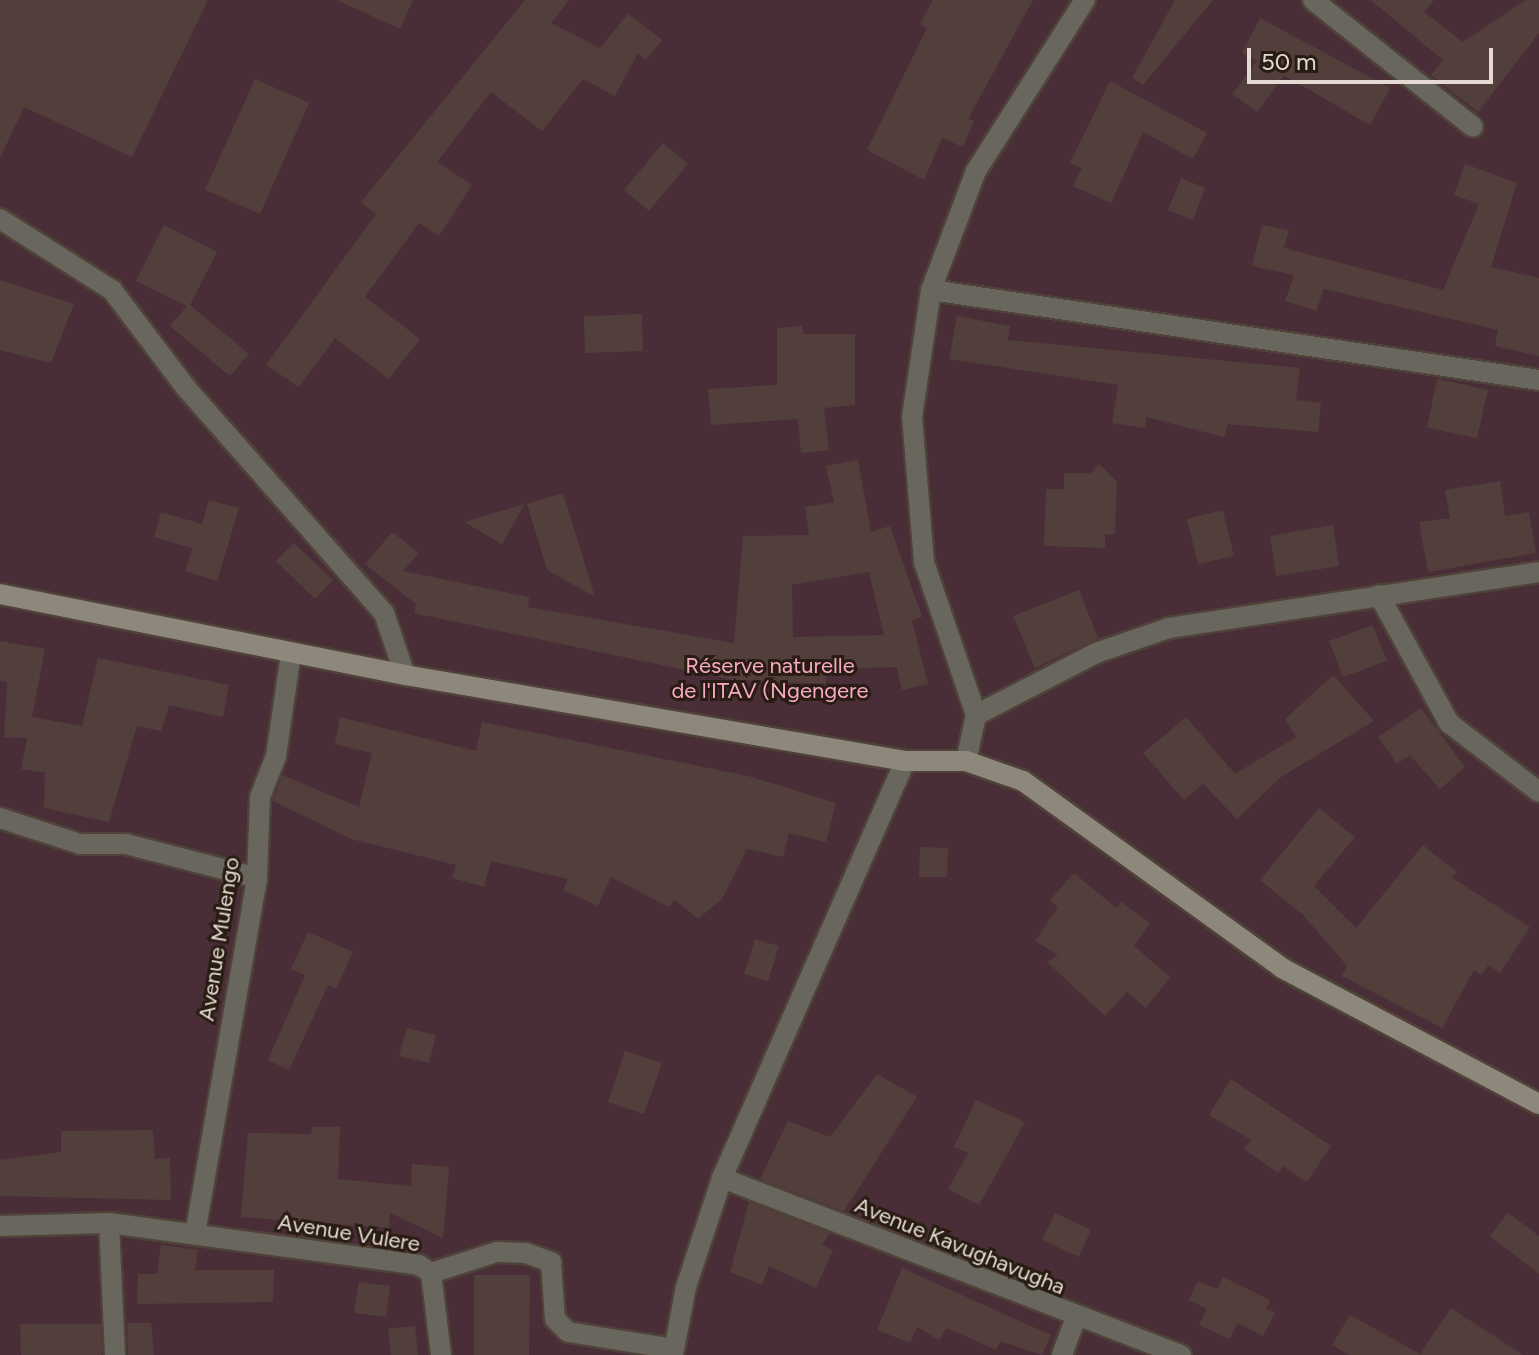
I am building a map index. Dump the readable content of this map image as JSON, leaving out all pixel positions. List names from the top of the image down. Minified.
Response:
{"streets":{"street":["Avenue Mulengo","Avenue Vulere","Avenue Kavughavugha"]},"crossings":[["Avenue Mulengo","Avenue Vulere"]],"parks":["Réserve naturelle de l'ITAV (Ngengere"],"scale_bar":"50 m"}
